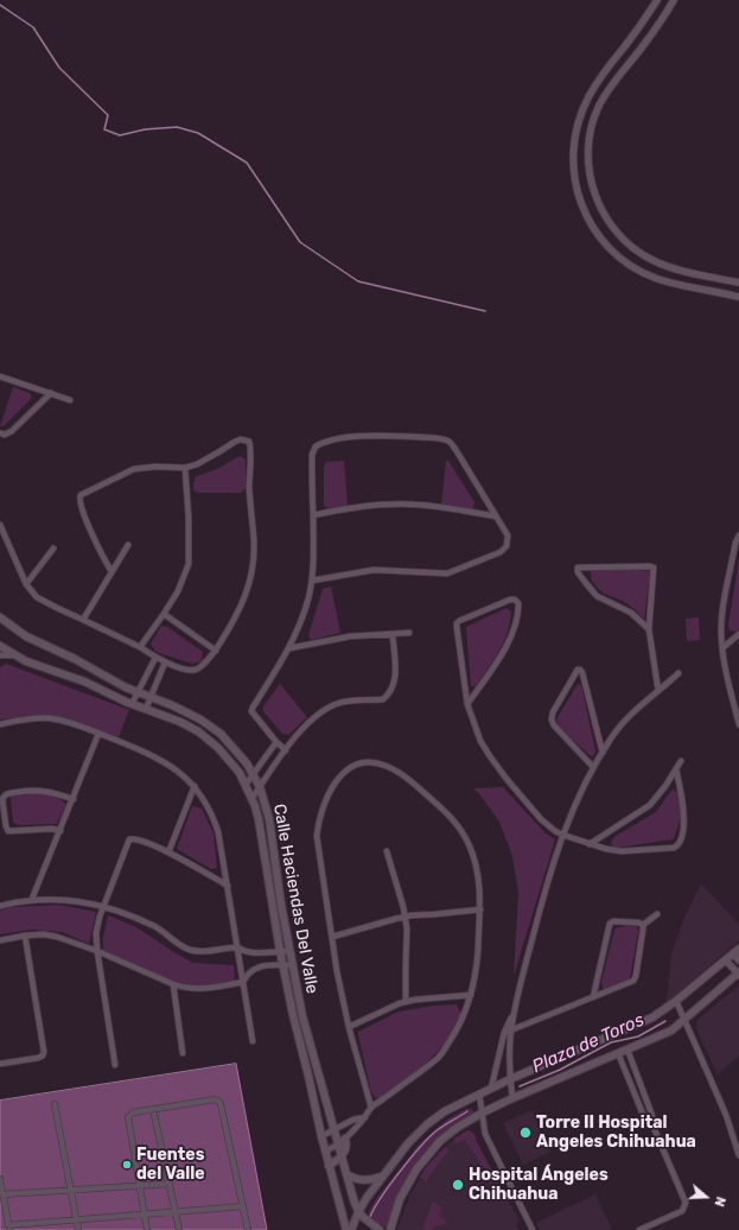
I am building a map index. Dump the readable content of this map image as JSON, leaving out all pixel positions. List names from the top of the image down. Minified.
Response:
{"streets":{"main road":["Calle Haciendas Del Valle"]},"water":["Plaza de Toros"],"places":["Torre II Hospital Angeles Chihuahua","Fuentes del Valle","Hospital Ángeles Chihuahua"],"north":"right"}
